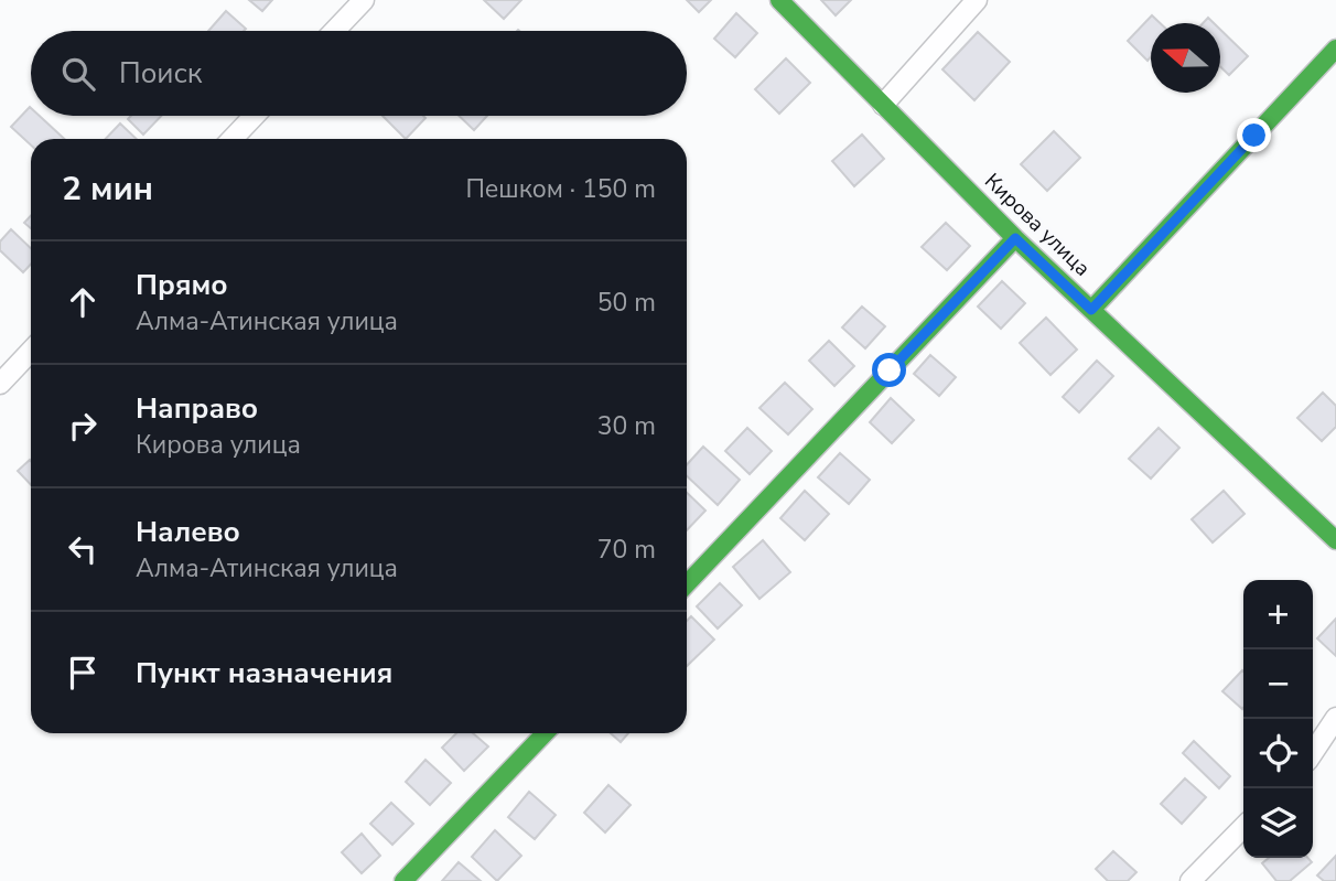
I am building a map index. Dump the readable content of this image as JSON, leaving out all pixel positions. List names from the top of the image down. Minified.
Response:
{"streets":{"street":["Кирова улица"]},"north":"left","page":{"search":"Поиск","heading":["2 мин","Пешком · 150 m"],"list":[["Прямо","Алма-Атинская улица","50 m"],["Направо","Кирова улица","30 m"],["Налево","Алма-Атинская улица","70 m"],"Пункт назначения"],"map_buttons":["+","−"]}}
